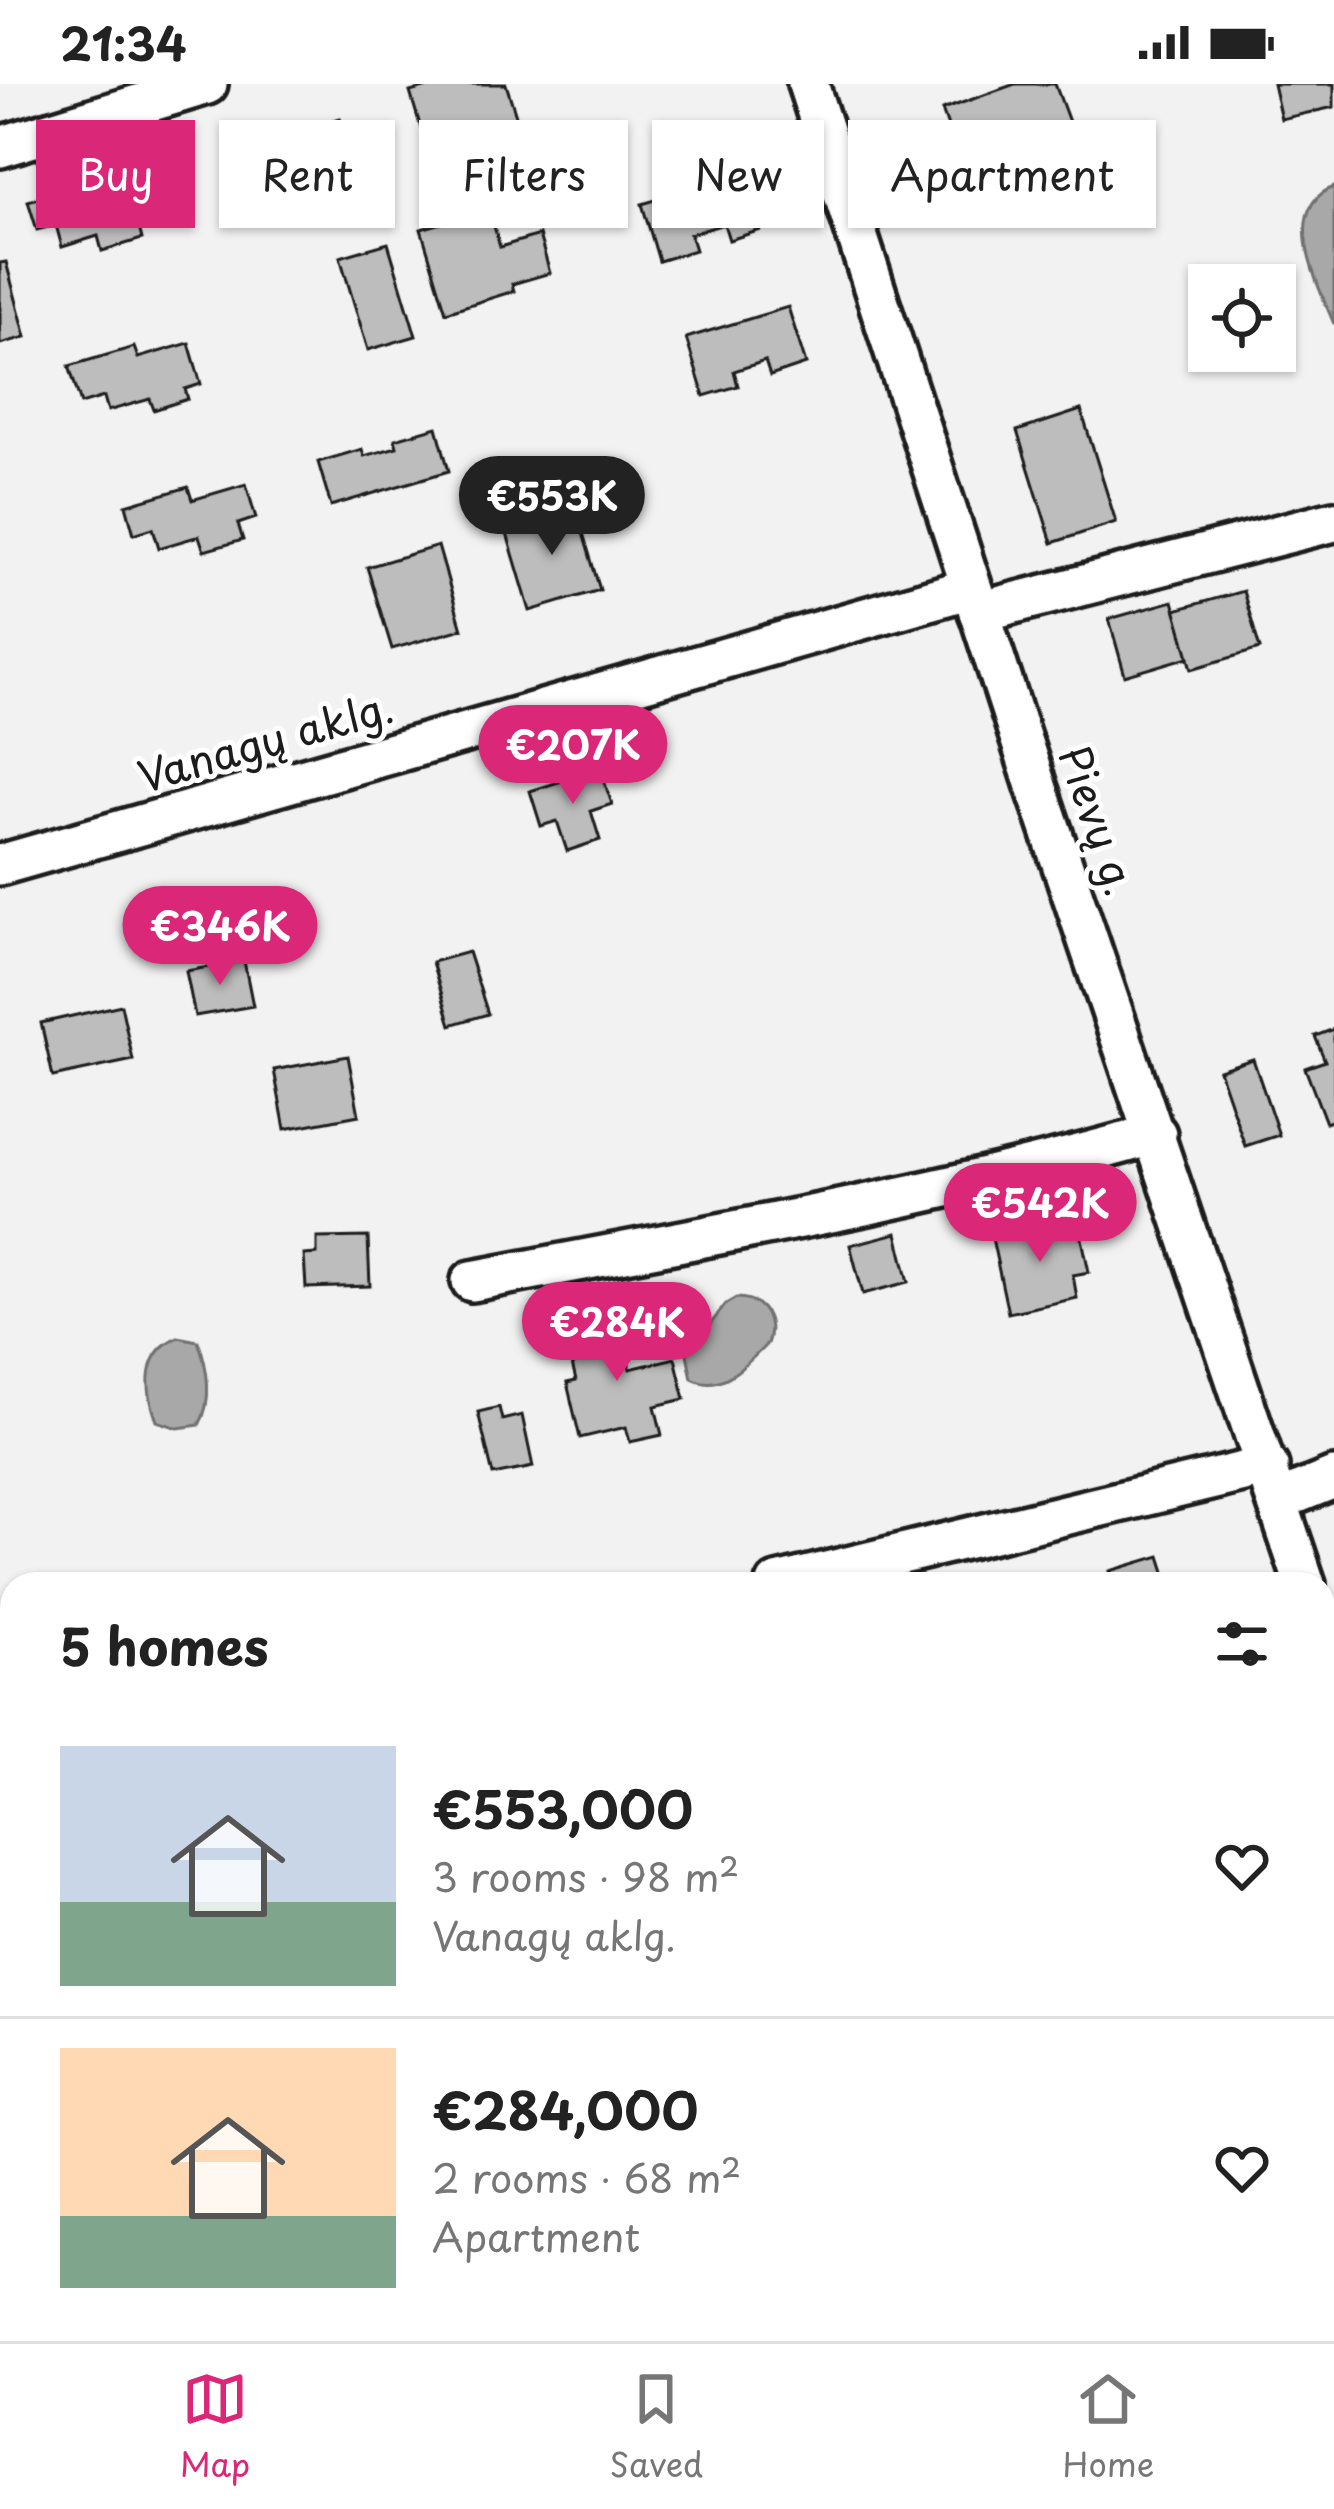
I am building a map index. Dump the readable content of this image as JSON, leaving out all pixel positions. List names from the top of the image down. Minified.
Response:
{"streets":{"street":["Vanagų aklg.","Pievų g."]},"crossings":[["Vanagų aklg.","Pievų g."]],"page":{"status":"21:34","chip":["Buy","Rent","Filters","New","Apartment"],"price":["€553K","€207K","€346K","€542K","€284K"],"heading":"5 homes","list":[{"name":"€553,000","note":"3 rooms · 98 m² · Vanagų aklg."},{"name":"€284,000","note":"2 rooms · 68 m² · Apartment"}],"tabs":["Map","Saved","Home"]}}
